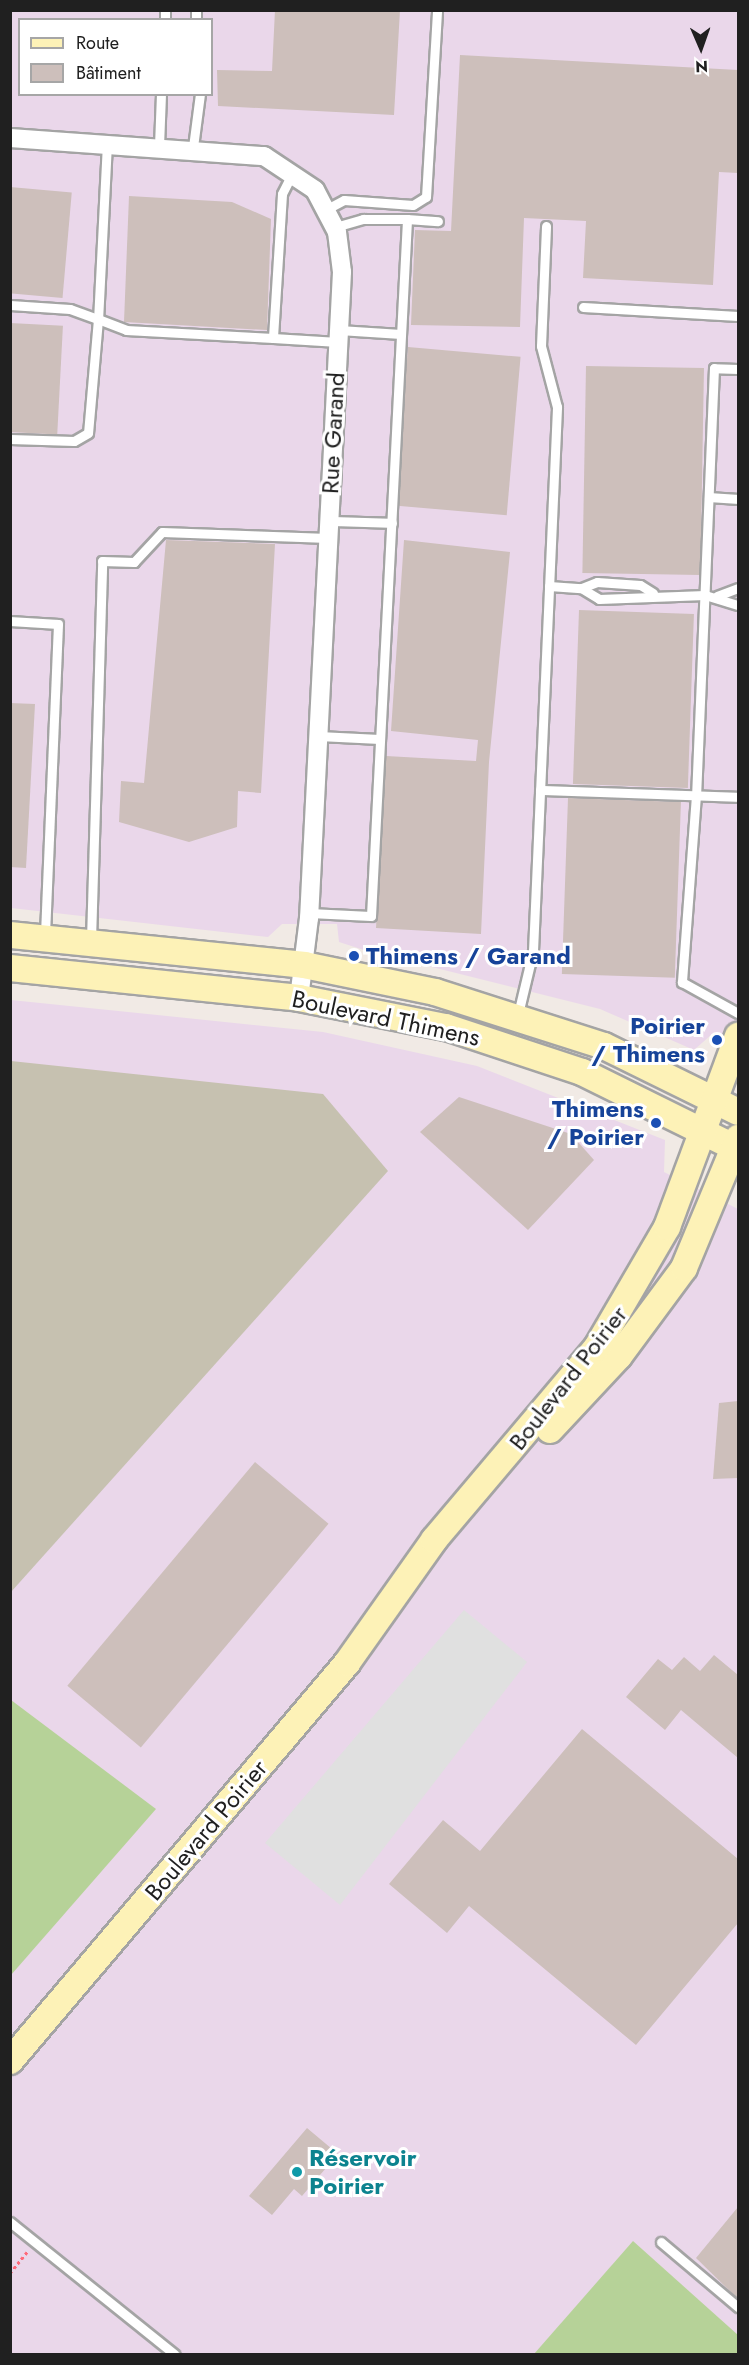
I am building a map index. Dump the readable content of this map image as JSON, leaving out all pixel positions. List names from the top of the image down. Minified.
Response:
{"streets":{"street":["Rue Garand","Boulevard Thimens","Boulevard Poirier"]},"crossings":[["Rue Garand","Boulevard Thimens"],["Boulevard Thimens","Boulevard Poirier"]],"places":["Thimens / Garand","Poirier / Thimens","Thimens / Poirier","Réservoir Poirier"],"legend":["Route","Bâtiment"],"north":"bottom"}
